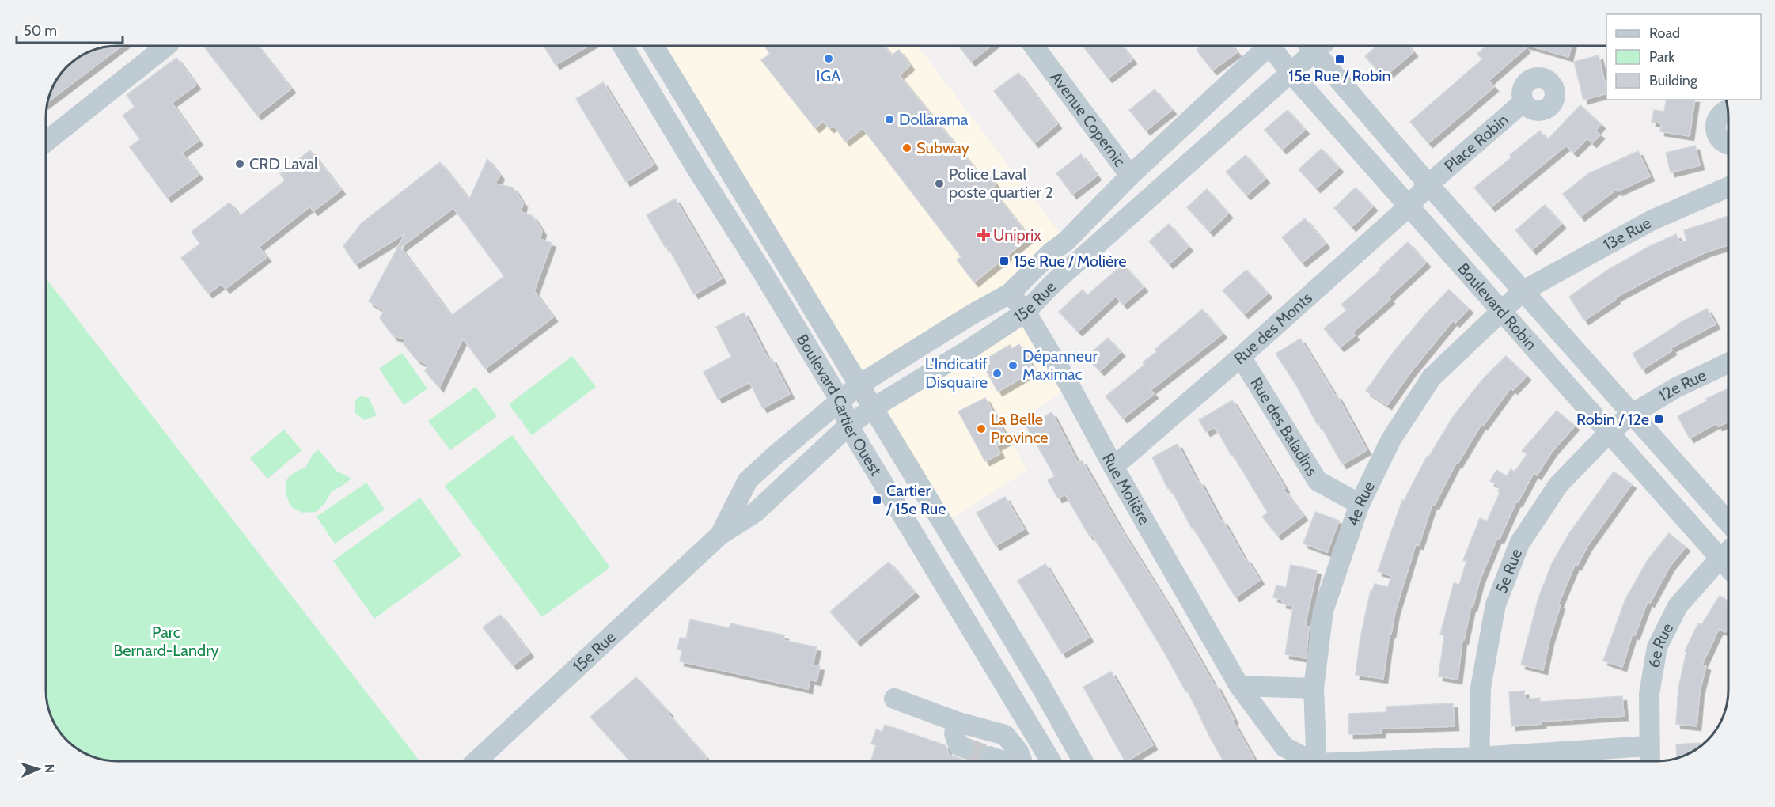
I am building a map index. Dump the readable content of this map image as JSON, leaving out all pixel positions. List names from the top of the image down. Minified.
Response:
{"streets":{"street":["Avenue Copernic","Place Robin","13e Rue","15e Rue","Boulevard Robin","Rue des Monts","12e Rue","Boulevard Cartier Ouest","Rue des Baladins","Rue Molière","4e Rue","5e Rue","6e Rue"]},"crossings":[["Avenue Copernic","15e Rue"],["Place Robin","Boulevard Robin"],["Place Robin","Rue des Monts"],["13e Rue","Boulevard Robin"],["13e Rue","4e Rue"],["15e Rue","Boulevard Robin"],["15e Rue","Boulevard Cartier Ouest"],["15e Rue","Rue Molière"],["Boulevard Robin","Rue des Monts"],["Boulevard Robin","12e Rue"],["Boulevard Robin","4e Rue"],["Boulevard Robin","5e Rue"],["Boulevard Robin","6e Rue"],["Rue des Monts","Rue des Baladins"],["Rue des Monts","Rue Molière"],["12e Rue","5e Rue"],["Rue des Baladins","4e Rue"],["Rue Molière","6e Rue"]],"parks":["Parc Bernard-Landry"],"places":{"other":["IGA","Dollarama","Subway","CRD Laval","Police Laval poste quartier 2","Dépanneur Maximac","L'Indicatif Disquaire","La Belle Province"],"transit":["15e Rue / Robin","15e Rue / Molière","Robin / 12e","Cartier / 15e Rue"],"health":["Uniprix"]},"legend":["Road","Park","Building"],"scale_bar":"50 m","north":"right"}
